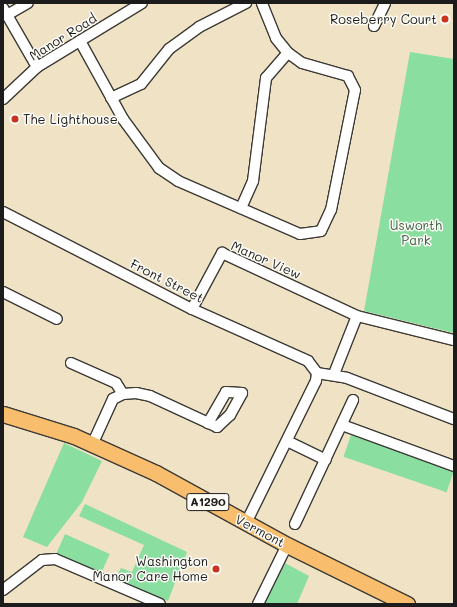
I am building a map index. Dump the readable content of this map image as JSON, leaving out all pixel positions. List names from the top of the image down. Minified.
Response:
{"streets":{"main road":["A1290","Vermont"],"street":["Manor Road","Manor View","Front Street"]},"crossings":[["Manor View","Front Street"]],"parks":["Usworth Park"],"places":["Roseberry Court","The Lighthouse","Washington Manor Care Home"]}
